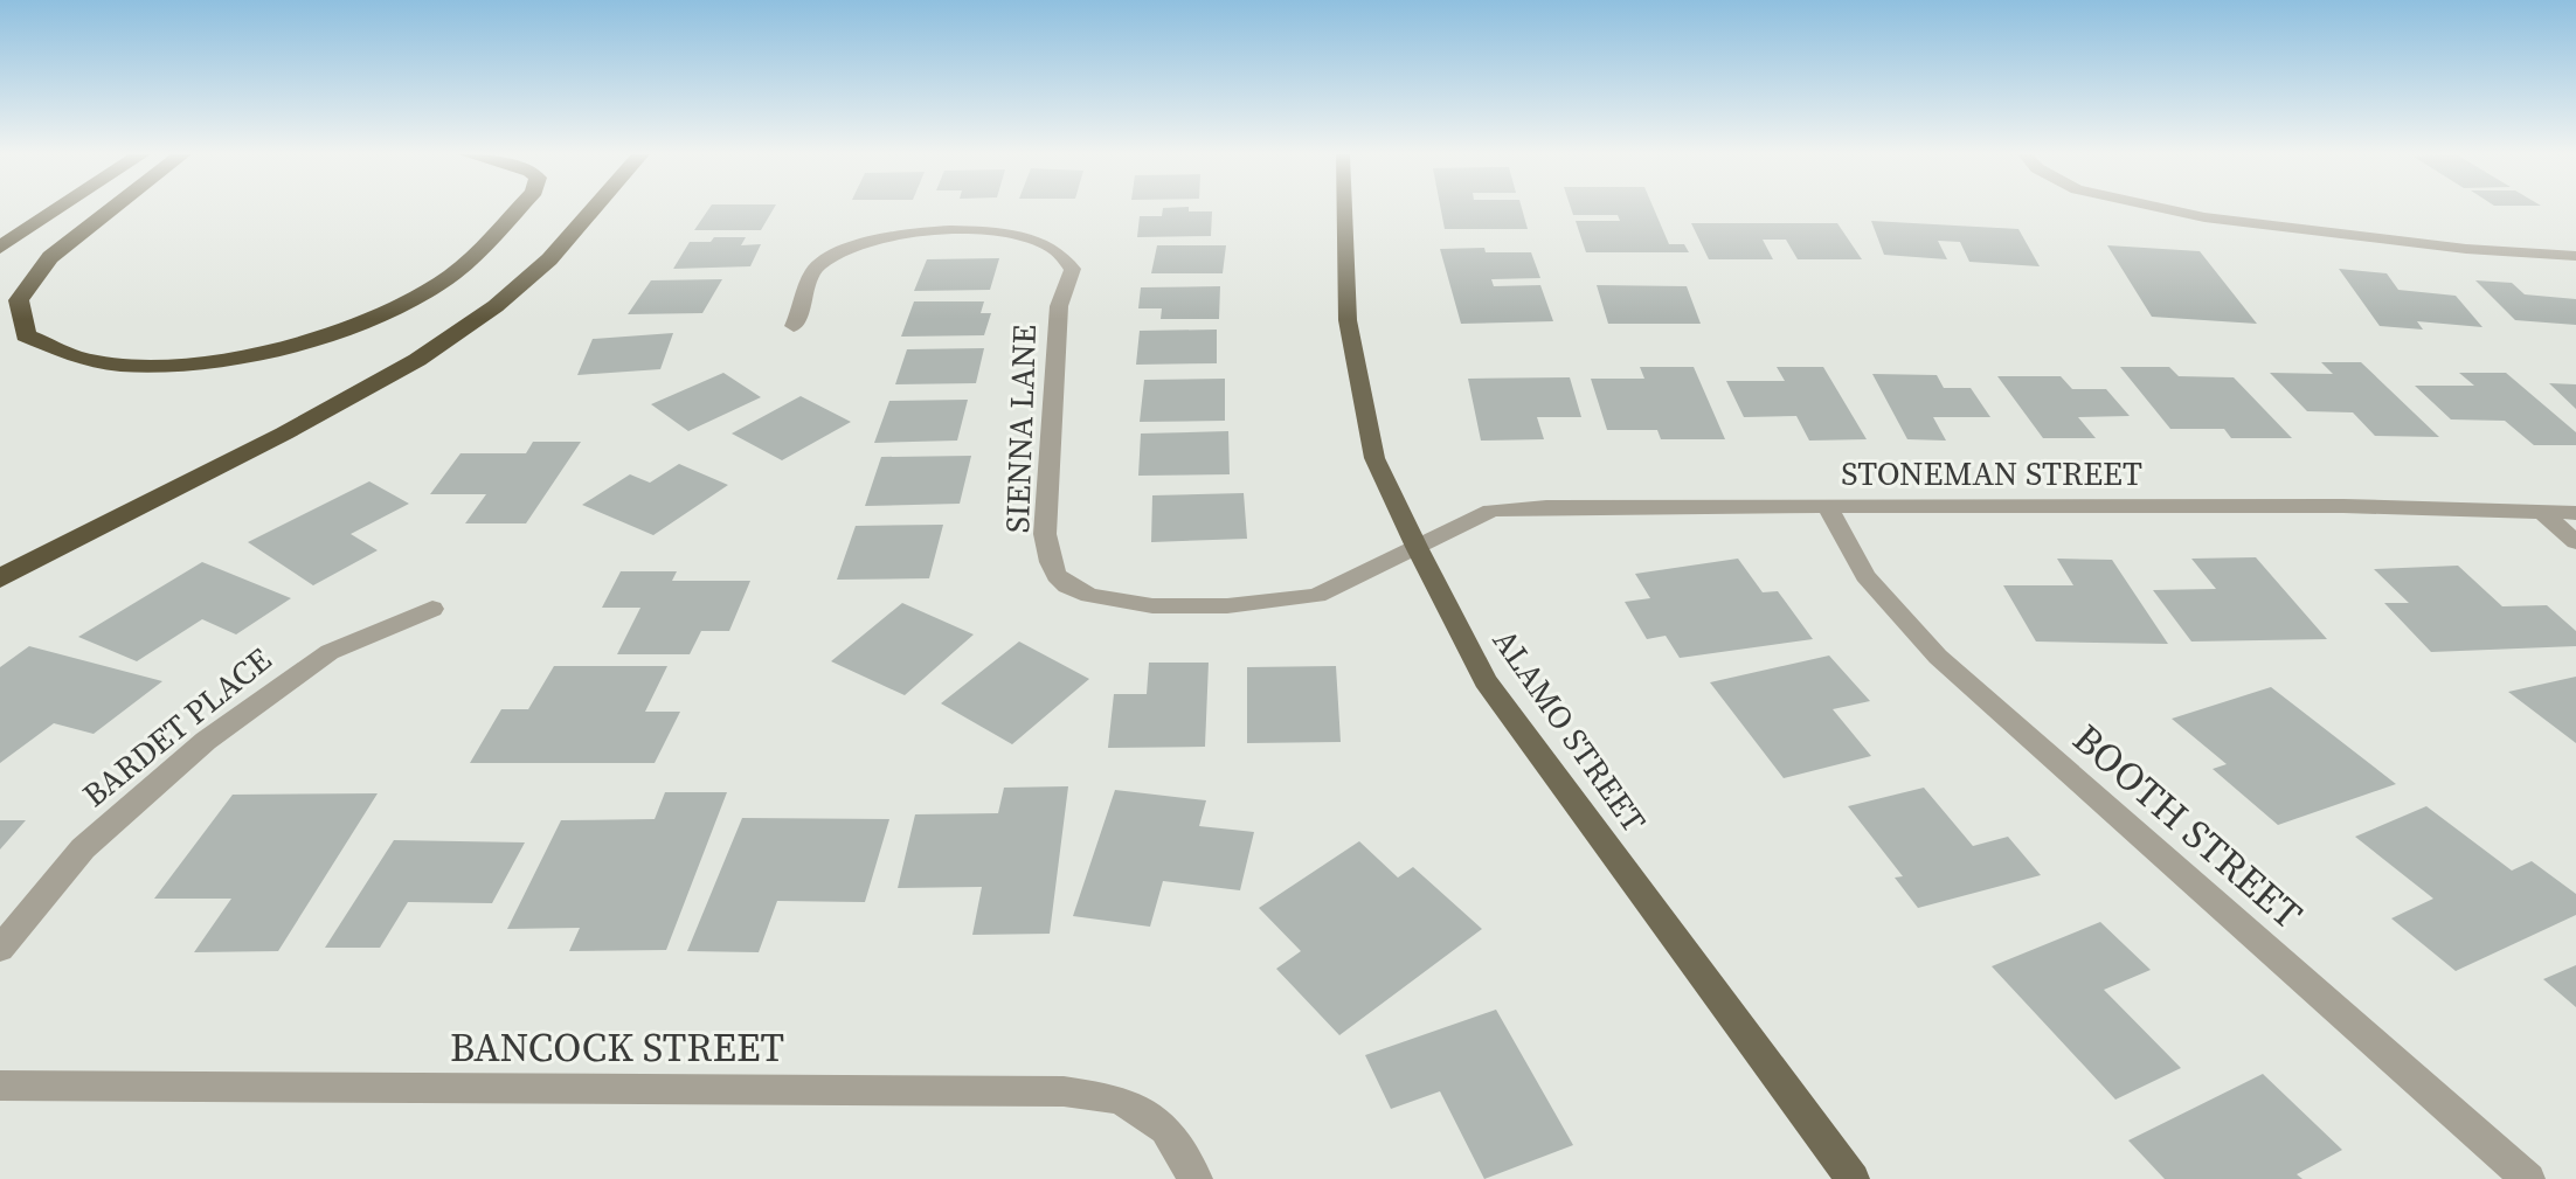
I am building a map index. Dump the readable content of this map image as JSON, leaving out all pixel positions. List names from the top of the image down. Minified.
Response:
{"streets":{"main road":["ALAMO STREET"],"street":["SIENNA LANE","STONEMAN STREET","BARDET PLACE","BOOTH STREET","BANCOCK STREET"]},"crossings":[["SIENNA LANE","STONEMAN STREET"],["SIENNA LANE","ALAMO STREET"],["STONEMAN STREET","ALAMO STREET"],["STONEMAN STREET","BOOTH STREET"]]}
